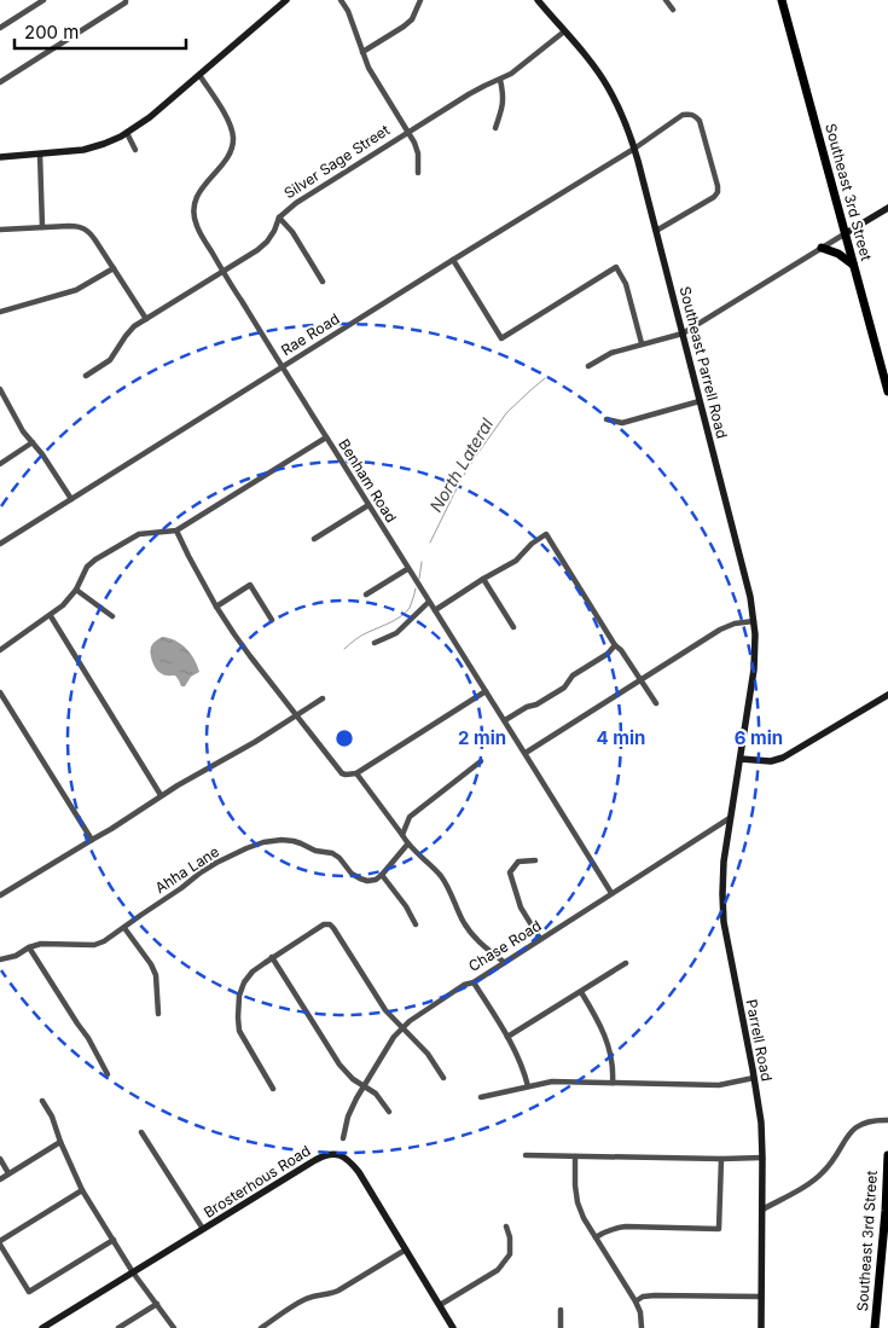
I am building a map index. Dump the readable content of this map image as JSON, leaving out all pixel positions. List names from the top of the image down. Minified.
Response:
{"streets":{"main road":["Southeast 3rd Street"],"street":["Silver Sage Street","Rae Road","Southeast Parrell Road","Benham Road","Ahha Lane","Chase Road","Parrell Road","Brosterhous Road"]},"crossings":[["Silver Sage Street","Southeast Parrell Road"],["Silver Sage Street","Benham Road"],["Rae Road","Southeast Parrell Road"],["Rae Road","Benham Road"],["Southeast Parrell Road","Parrell Road"],["Benham Road","Chase Road"],["Chase Road","Parrell Road"]],"water":["North Lateral"],"scale_bar":"200 m","rings":["2 min","4 min","6 min"]}
